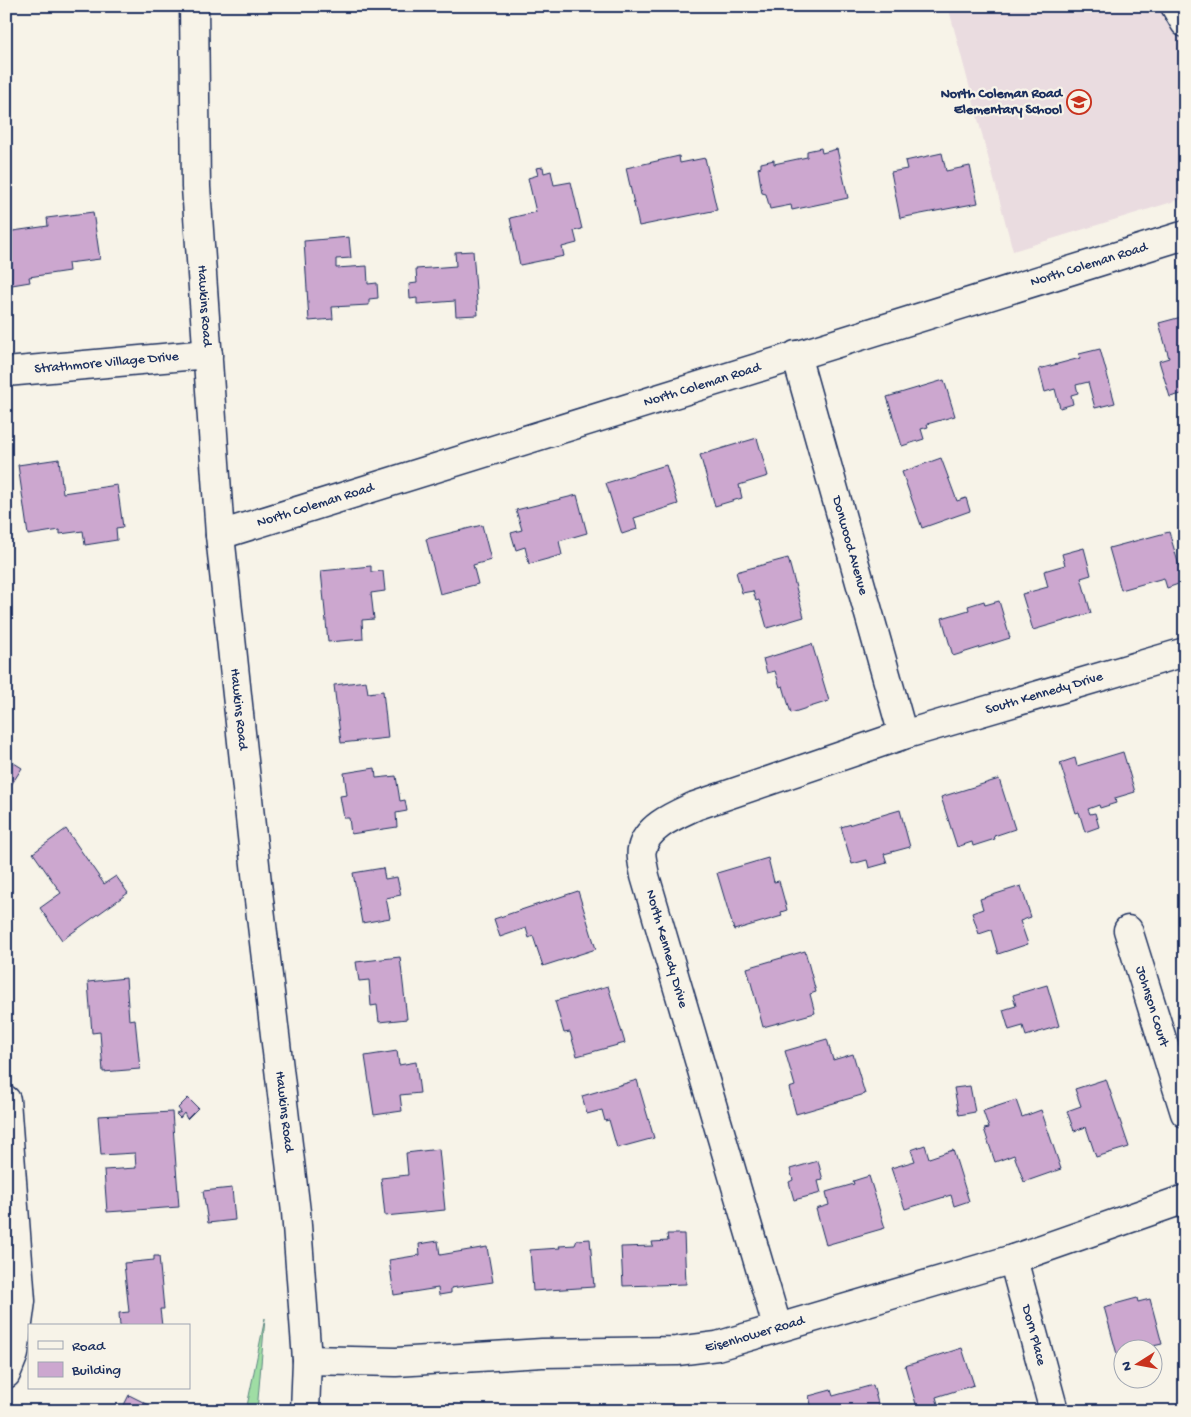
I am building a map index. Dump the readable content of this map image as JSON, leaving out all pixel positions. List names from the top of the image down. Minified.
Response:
{"streets":{"street":["North Coleman Road","Hawkins Road","Strathmore Village Drive","Donwood Avenue","South Kennedy Drive","North Kennedy Drive","Johnson Court","Eisenhower Road","Dorn Place"]},"crossings":[["North Coleman Road","Hawkins Road"],["North Coleman Road","Donwood Avenue"],["Hawkins Road","Strathmore Village Drive"],["Hawkins Road","Eisenhower Road"],["Donwood Avenue","South Kennedy Drive"],["Donwood Avenue","North Kennedy Drive"],["South Kennedy Drive","North Kennedy Drive"],["North Kennedy Drive","Eisenhower Road"],["Eisenhower Road","Dorn Place"]],"places":{"school or university":["North Coleman Road Elementary School"]},"legend":["Road","Building"],"north":"left"}
